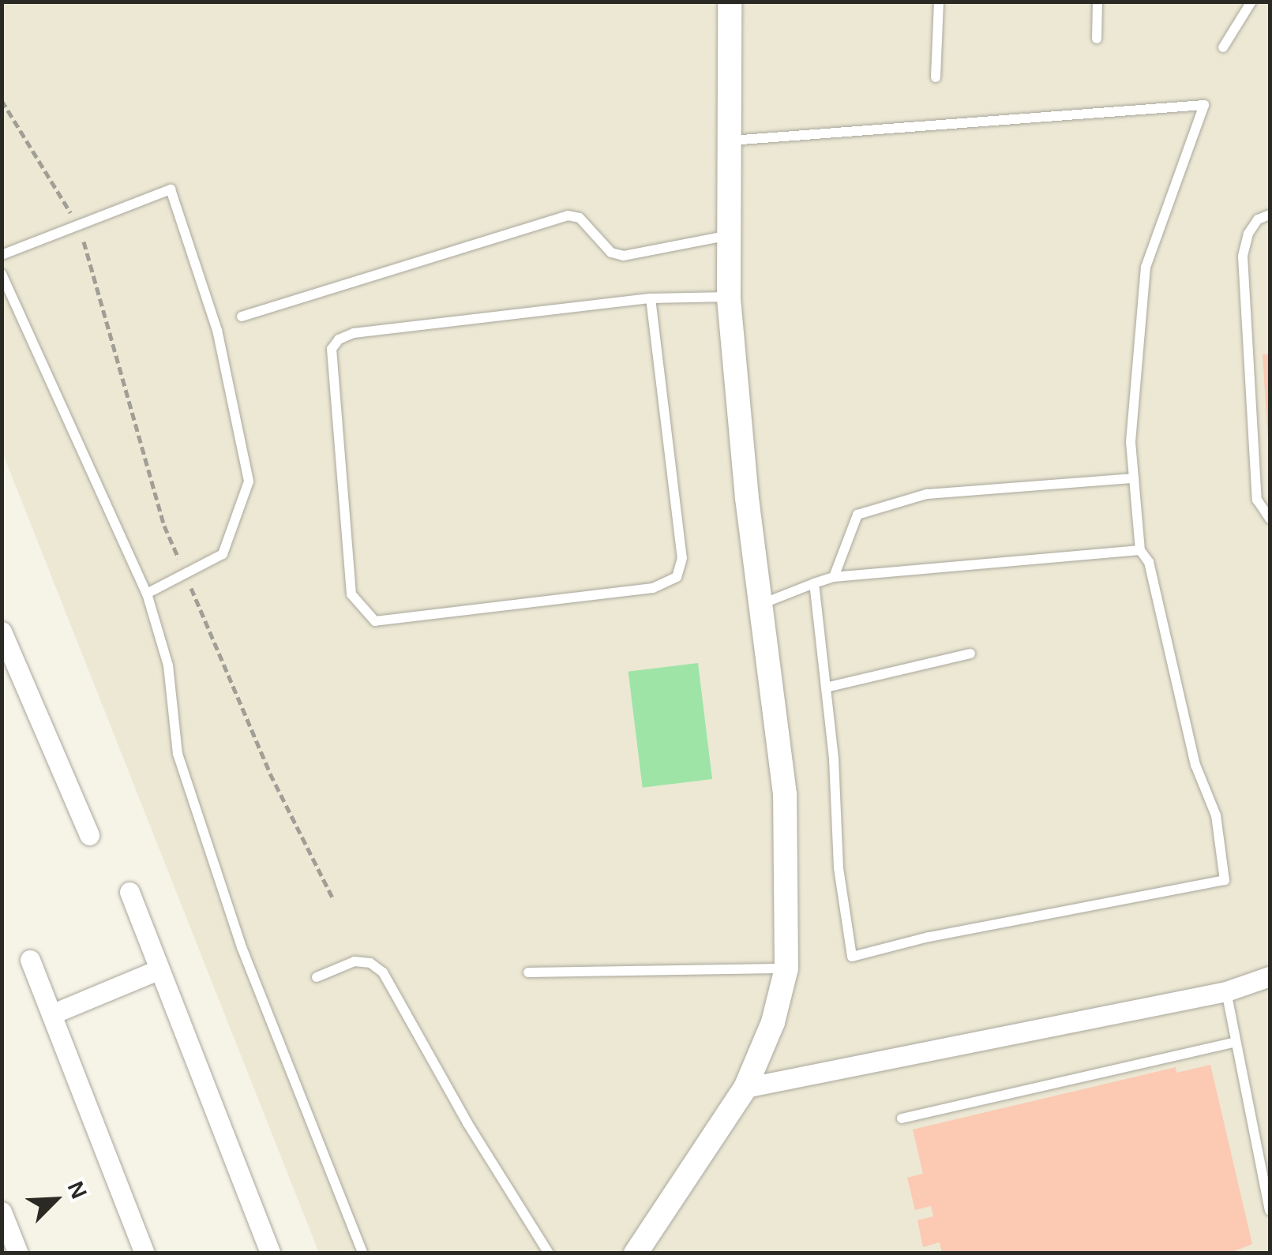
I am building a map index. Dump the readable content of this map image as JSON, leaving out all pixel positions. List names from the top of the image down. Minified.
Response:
{"north":"top right"}
